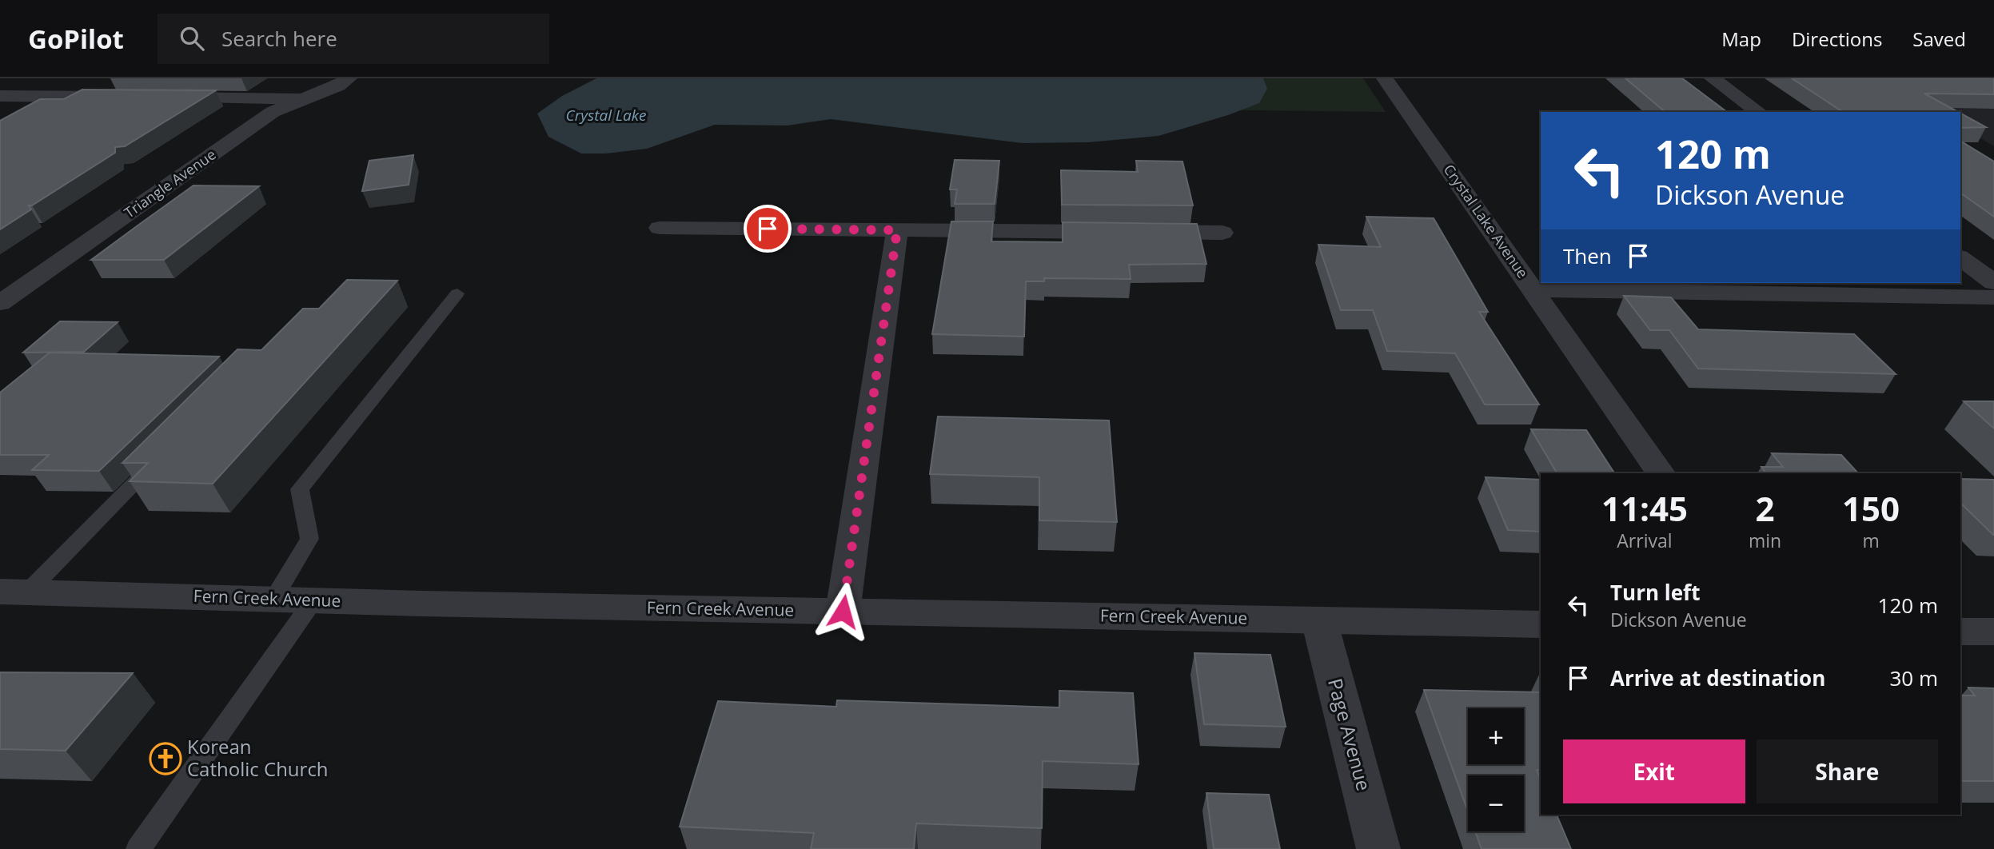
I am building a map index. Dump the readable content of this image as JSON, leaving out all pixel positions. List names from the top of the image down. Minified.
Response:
{"streets":{"street":["Triangle Avenue","Crystal Lake Avenue","Fern Creek Avenue","Page Avenue"]},"crossings":[["Fern Creek Avenue","Page Avenue"]],"water":["Crystal Lake"],"places":{"church":["Korean Catholic Church"]},"page":{"header":"GoPilot","search":"Search here","nav":["Map","Directions","Saved"],"turn":["120 m","Dickson Avenue"],"then":"Then","eta":["11:45","Arrival","2","min","150","m"],"list":[{"name":"Turn left","note":"Dickson Avenue","value":"120 m"},{"name":"Arrive at destination","value":"30 m"}],"map_buttons":["+","−"],"buttons":["Exit","Share"]}}
